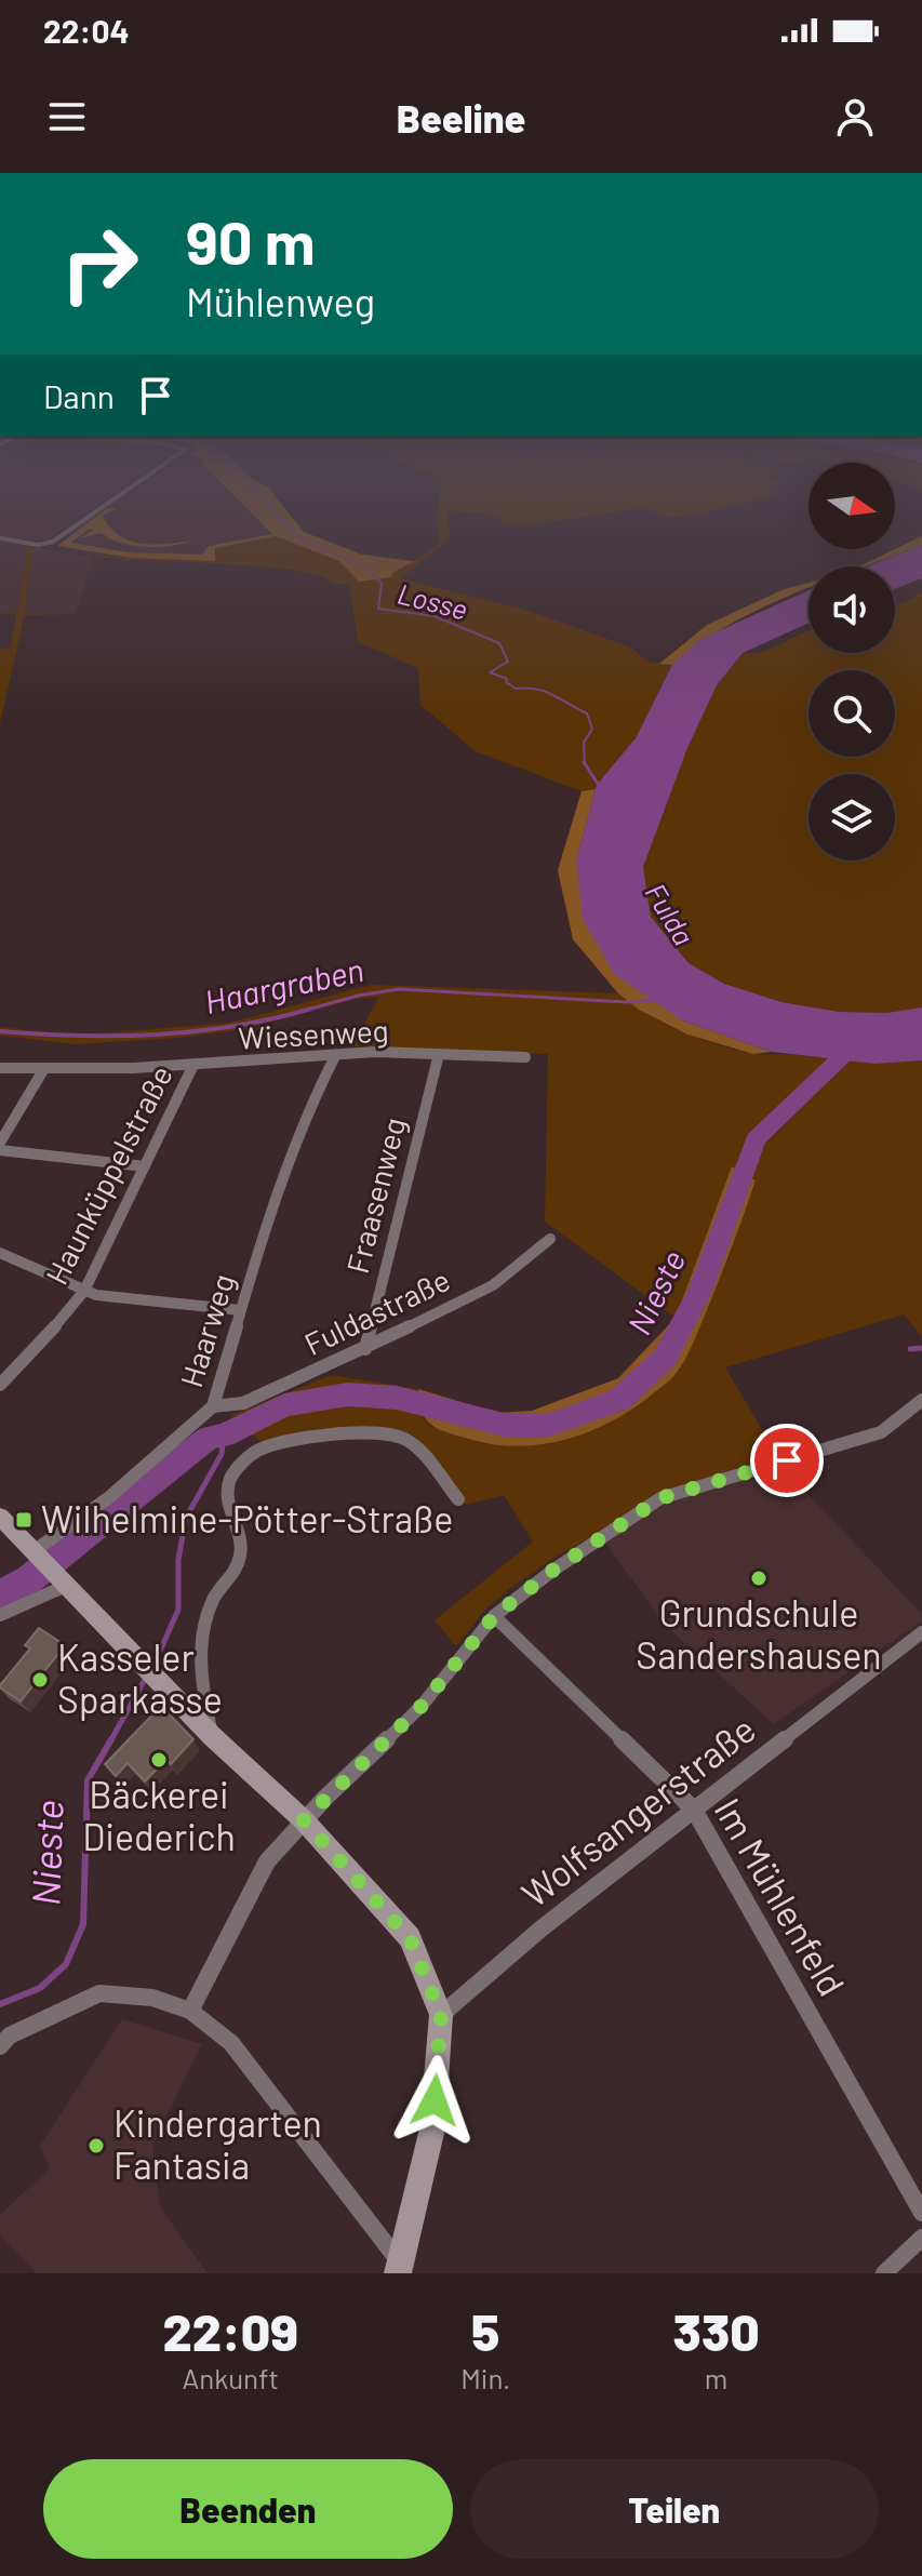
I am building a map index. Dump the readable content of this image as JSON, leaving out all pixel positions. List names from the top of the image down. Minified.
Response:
{"streets":{"street":["Wiesenweg","Haunküppelstraße","Fraasenweg","Fuldastraße","Haarweg","Wolfsangerstraße","Im Mühlenfeld"]},"crossings":[["Wiesenweg","Haunküppelstraße"],["Wiesenweg","Fraasenweg"],["Wiesenweg","Haarweg"],["Fraasenweg","Fuldastraße"],["Fuldastraße","Haarweg"],["Wolfsangerstraße","Im Mühlenfeld"]],"water":["Losse","Fulda","Haargraben","Nieste"],"places":{"transit":["Wilhelmine-Pötter-Straße"],"other":["Grundschule Sandershausen","Kasseler Sparkasse","Bäckerei Diederich","Kindergarten Fantasia"]},"north":"right","page":{"status":"22:04","header":"Beeline","turn":["90 m","Mühlenweg"],"then":"Dann","eta":["22:09","Ankunft","5","Min.","330","m"],"buttons":["Beenden","Teilen"]}}
